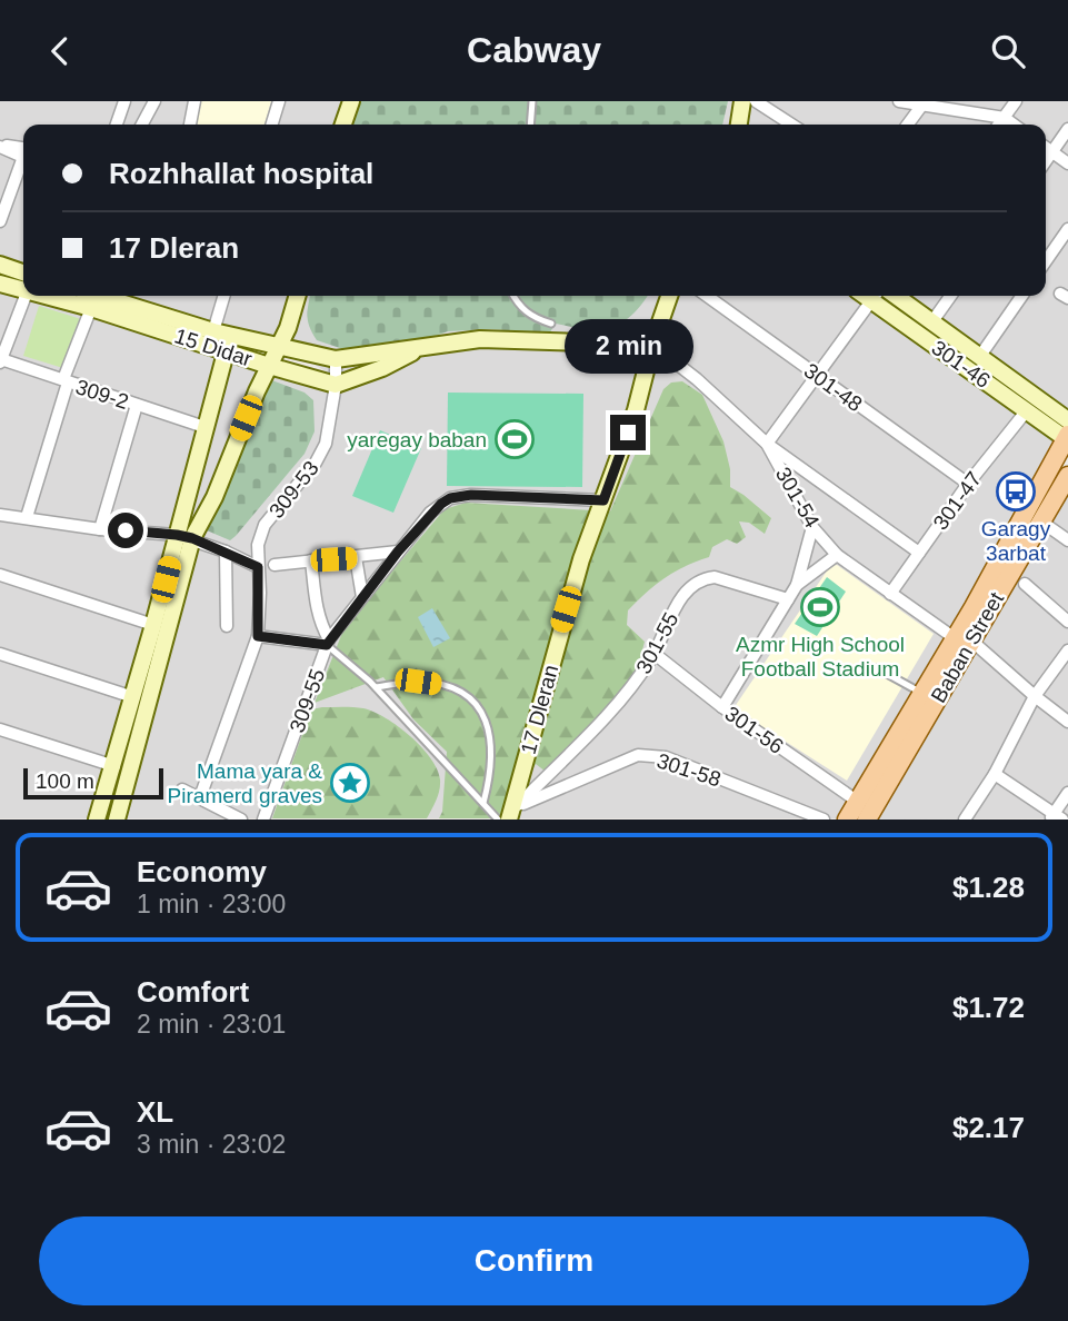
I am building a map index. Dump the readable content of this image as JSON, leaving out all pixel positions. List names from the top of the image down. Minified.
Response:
{"streets":{"main road":["Baban Street"],"street":["15 Didar","301-46","301-48","309-2","309-53","301-54","301-47","301-55","309-55","17 Dleran","301-56","301-58"]},"crossings":[["15 Didar","309-53"],["15 Didar","301-54"],["15 Didar","17 Dleran"],["301-46","301-47"],["301-48","301-47"],["301-54","301-47"],["301-54","Baban Street"],["301-54","17 Dleran"],["301-55","17 Dleran"],["301-55","301-56"],["301-55","301-58"],["309-55","17 Dleran"],["17 Dleran","301-58"]],"places":{"sports":["yaregay baban","Azmr High School Football Stadium"],"bus stop":["Garagy 3arbat"],"place":["Mama yara & Piramerd graves"]},"scale_bar":"100 m","page":{"header":"Cabway","banner":["Rozhhallat hospital","17 Dleran"],"bubble":"2 min","scale":"100 m","list":[{"name":"Economy","note":"1 min · 23:00","value":"$1.28"},{"name":"Comfort","note":"2 min · 23:01","value":"$1.72"},{"name":"XL","note":"3 min · 23:02","value":"$2.17"}],"buttons":"Confirm"}}
